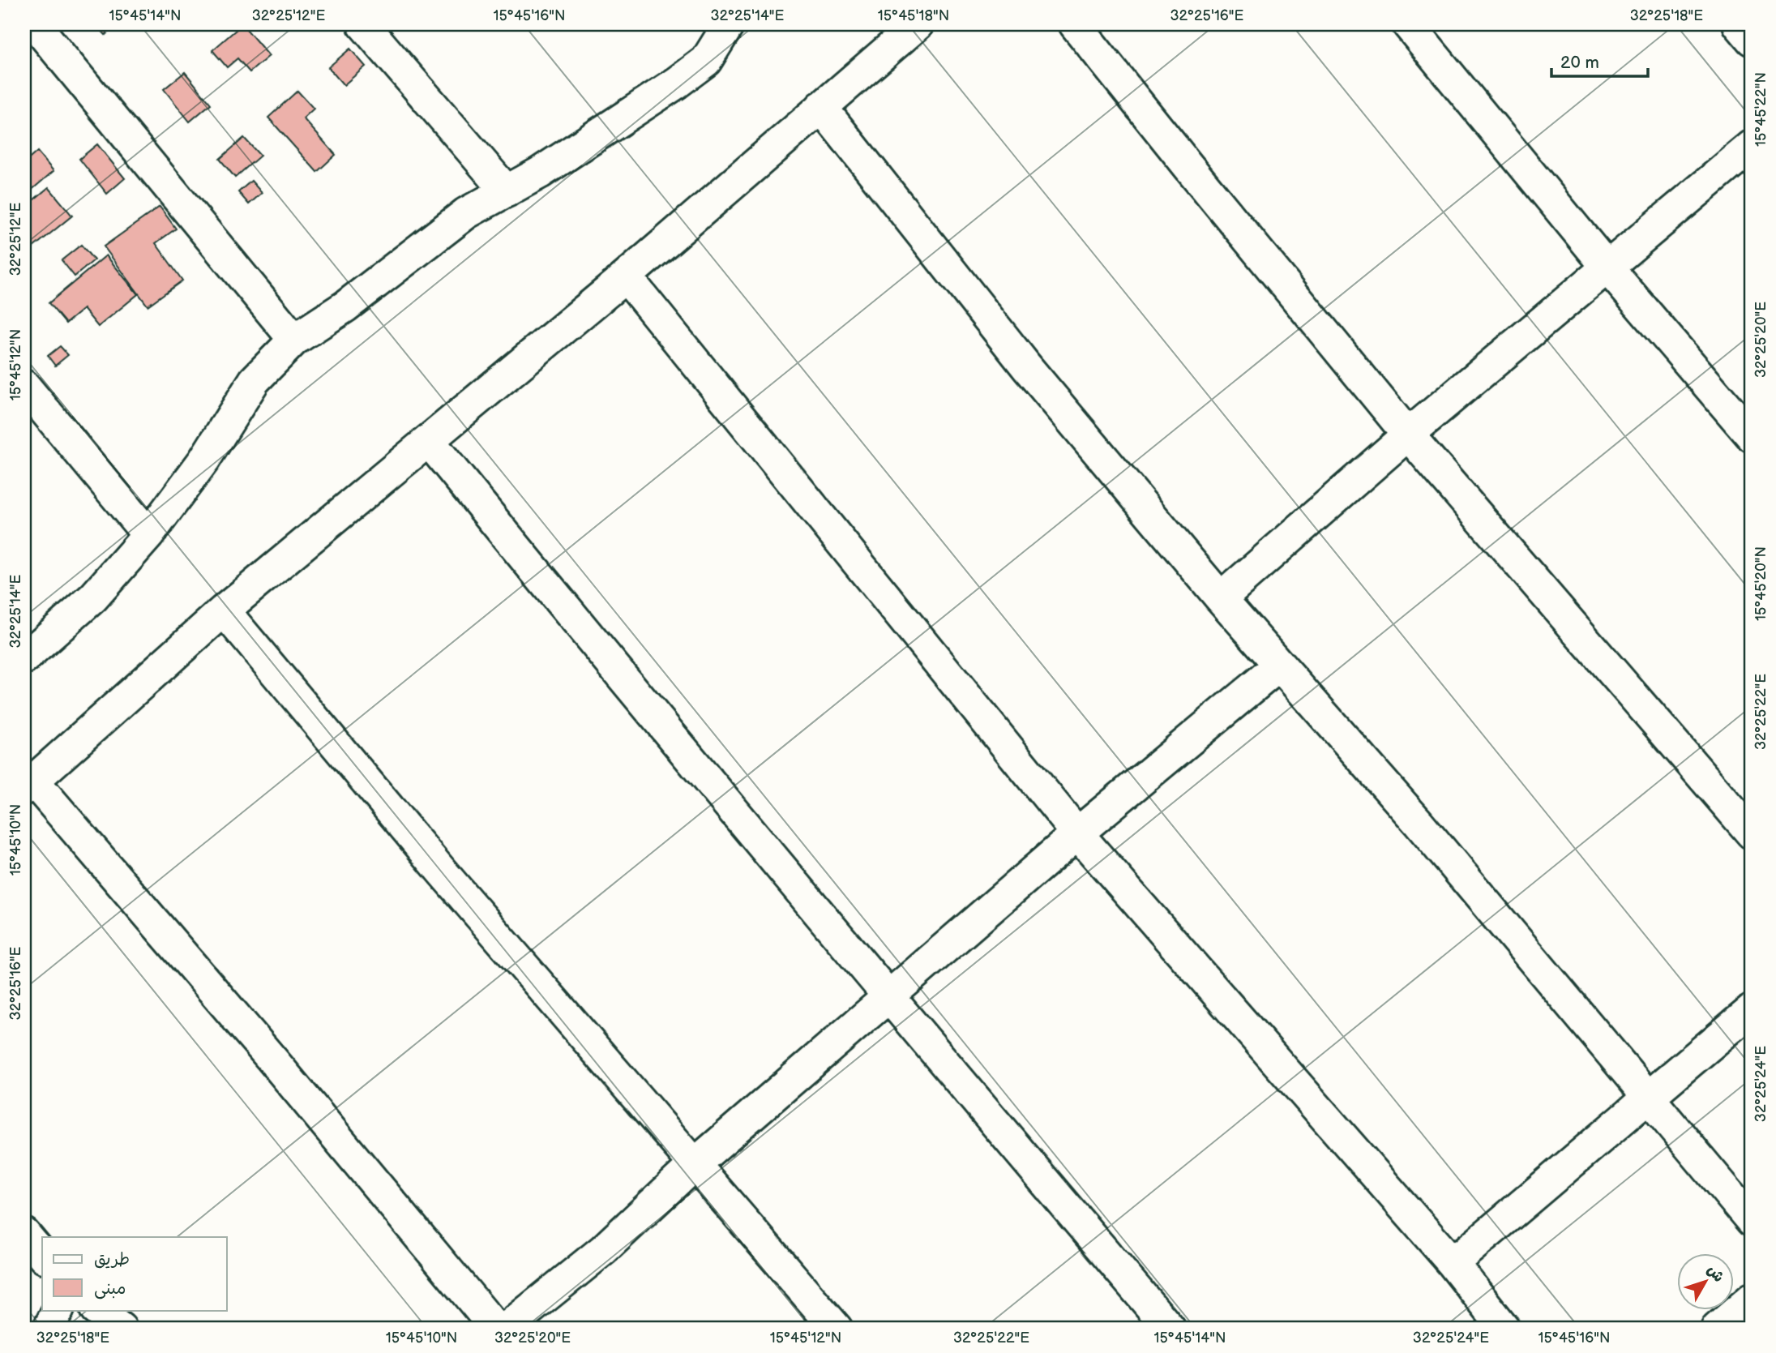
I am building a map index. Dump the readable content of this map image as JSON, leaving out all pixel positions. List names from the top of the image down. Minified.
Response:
{"legend":["طريق","مبنى"],"scale_bar":"20 m","north":"top right","coordinates":["15°45'14\"N","32°25'12\"E","15°45'16\"N","32°25'14\"E","15°45'18\"N","32°25'16\"E","32°25'18\"E","15°45'22\"N","32°25'20\"E","15°45'12\"N","15°45'20\"N","32°25'22\"E","15°45'10\"N","32°25'24\"E"]}
